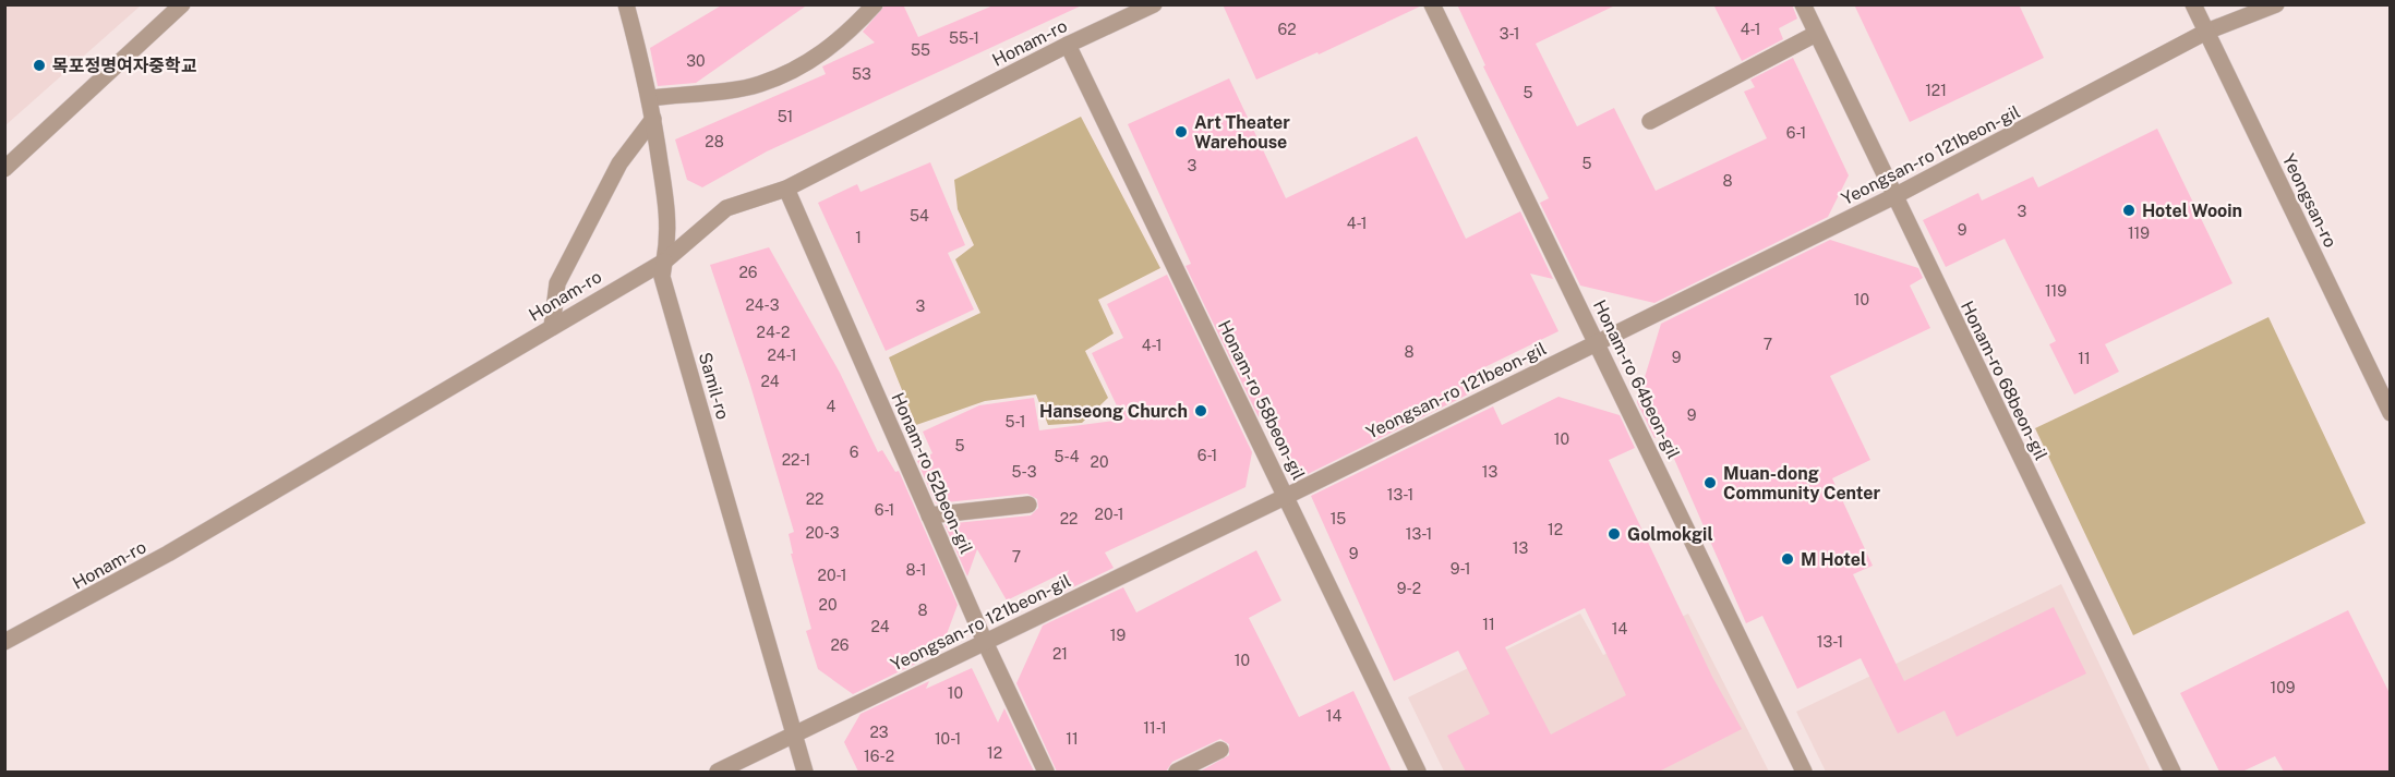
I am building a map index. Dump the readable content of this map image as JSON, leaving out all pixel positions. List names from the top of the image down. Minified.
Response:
{"streets":{"street":["Honam-ro","Yeongsan-ro 121beon-gil","Yeongsan-ro","Honam-ro 64beon-gil","Honam-ro 68beon-gil","Samil-ro","Honam-ro 58beon-gil","Honam-ro 52beon-gil"]},"crossings":[["Honam-ro","Samil-ro"],["Honam-ro","Honam-ro 58beon-gil"],["Honam-ro","Honam-ro 52beon-gil"],["Yeongsan-ro 121beon-gil","Yeongsan-ro"],["Yeongsan-ro 121beon-gil","Honam-ro 64beon-gil"],["Yeongsan-ro 121beon-gil","Honam-ro 68beon-gil"],["Yeongsan-ro 121beon-gil","Samil-ro"],["Yeongsan-ro 121beon-gil","Honam-ro 58beon-gil"],["Yeongsan-ro 121beon-gil","Honam-ro 52beon-gil"]],"places":["목포정명여자중학교","Art Theater Warehouse","Hotel Wooin","Hanseong Church","Muan-dong Community Center","Golmokgil","M Hotel"],"house_numbers":["62","4-1","3-1","55-1","55","30","53","121","5","51","6-1","28","5","3","8","3","54","4-1","9","119","1","26","119","10","24-3","3","24-2","7","4-1","8","24-1","9","11","24","4","9","5-1","10","5","6","6-1","5-4","22-1","20","5-3","13","13-1","22","6-1","20-1","22","15","12","20-3","13-1","13","9","7","9-1","8-1","20-1","9-2","20","8","11","24","14","19","13-1","26","21","10","109","10","14","11-1","23","10-1","11","12","16-2"]}
